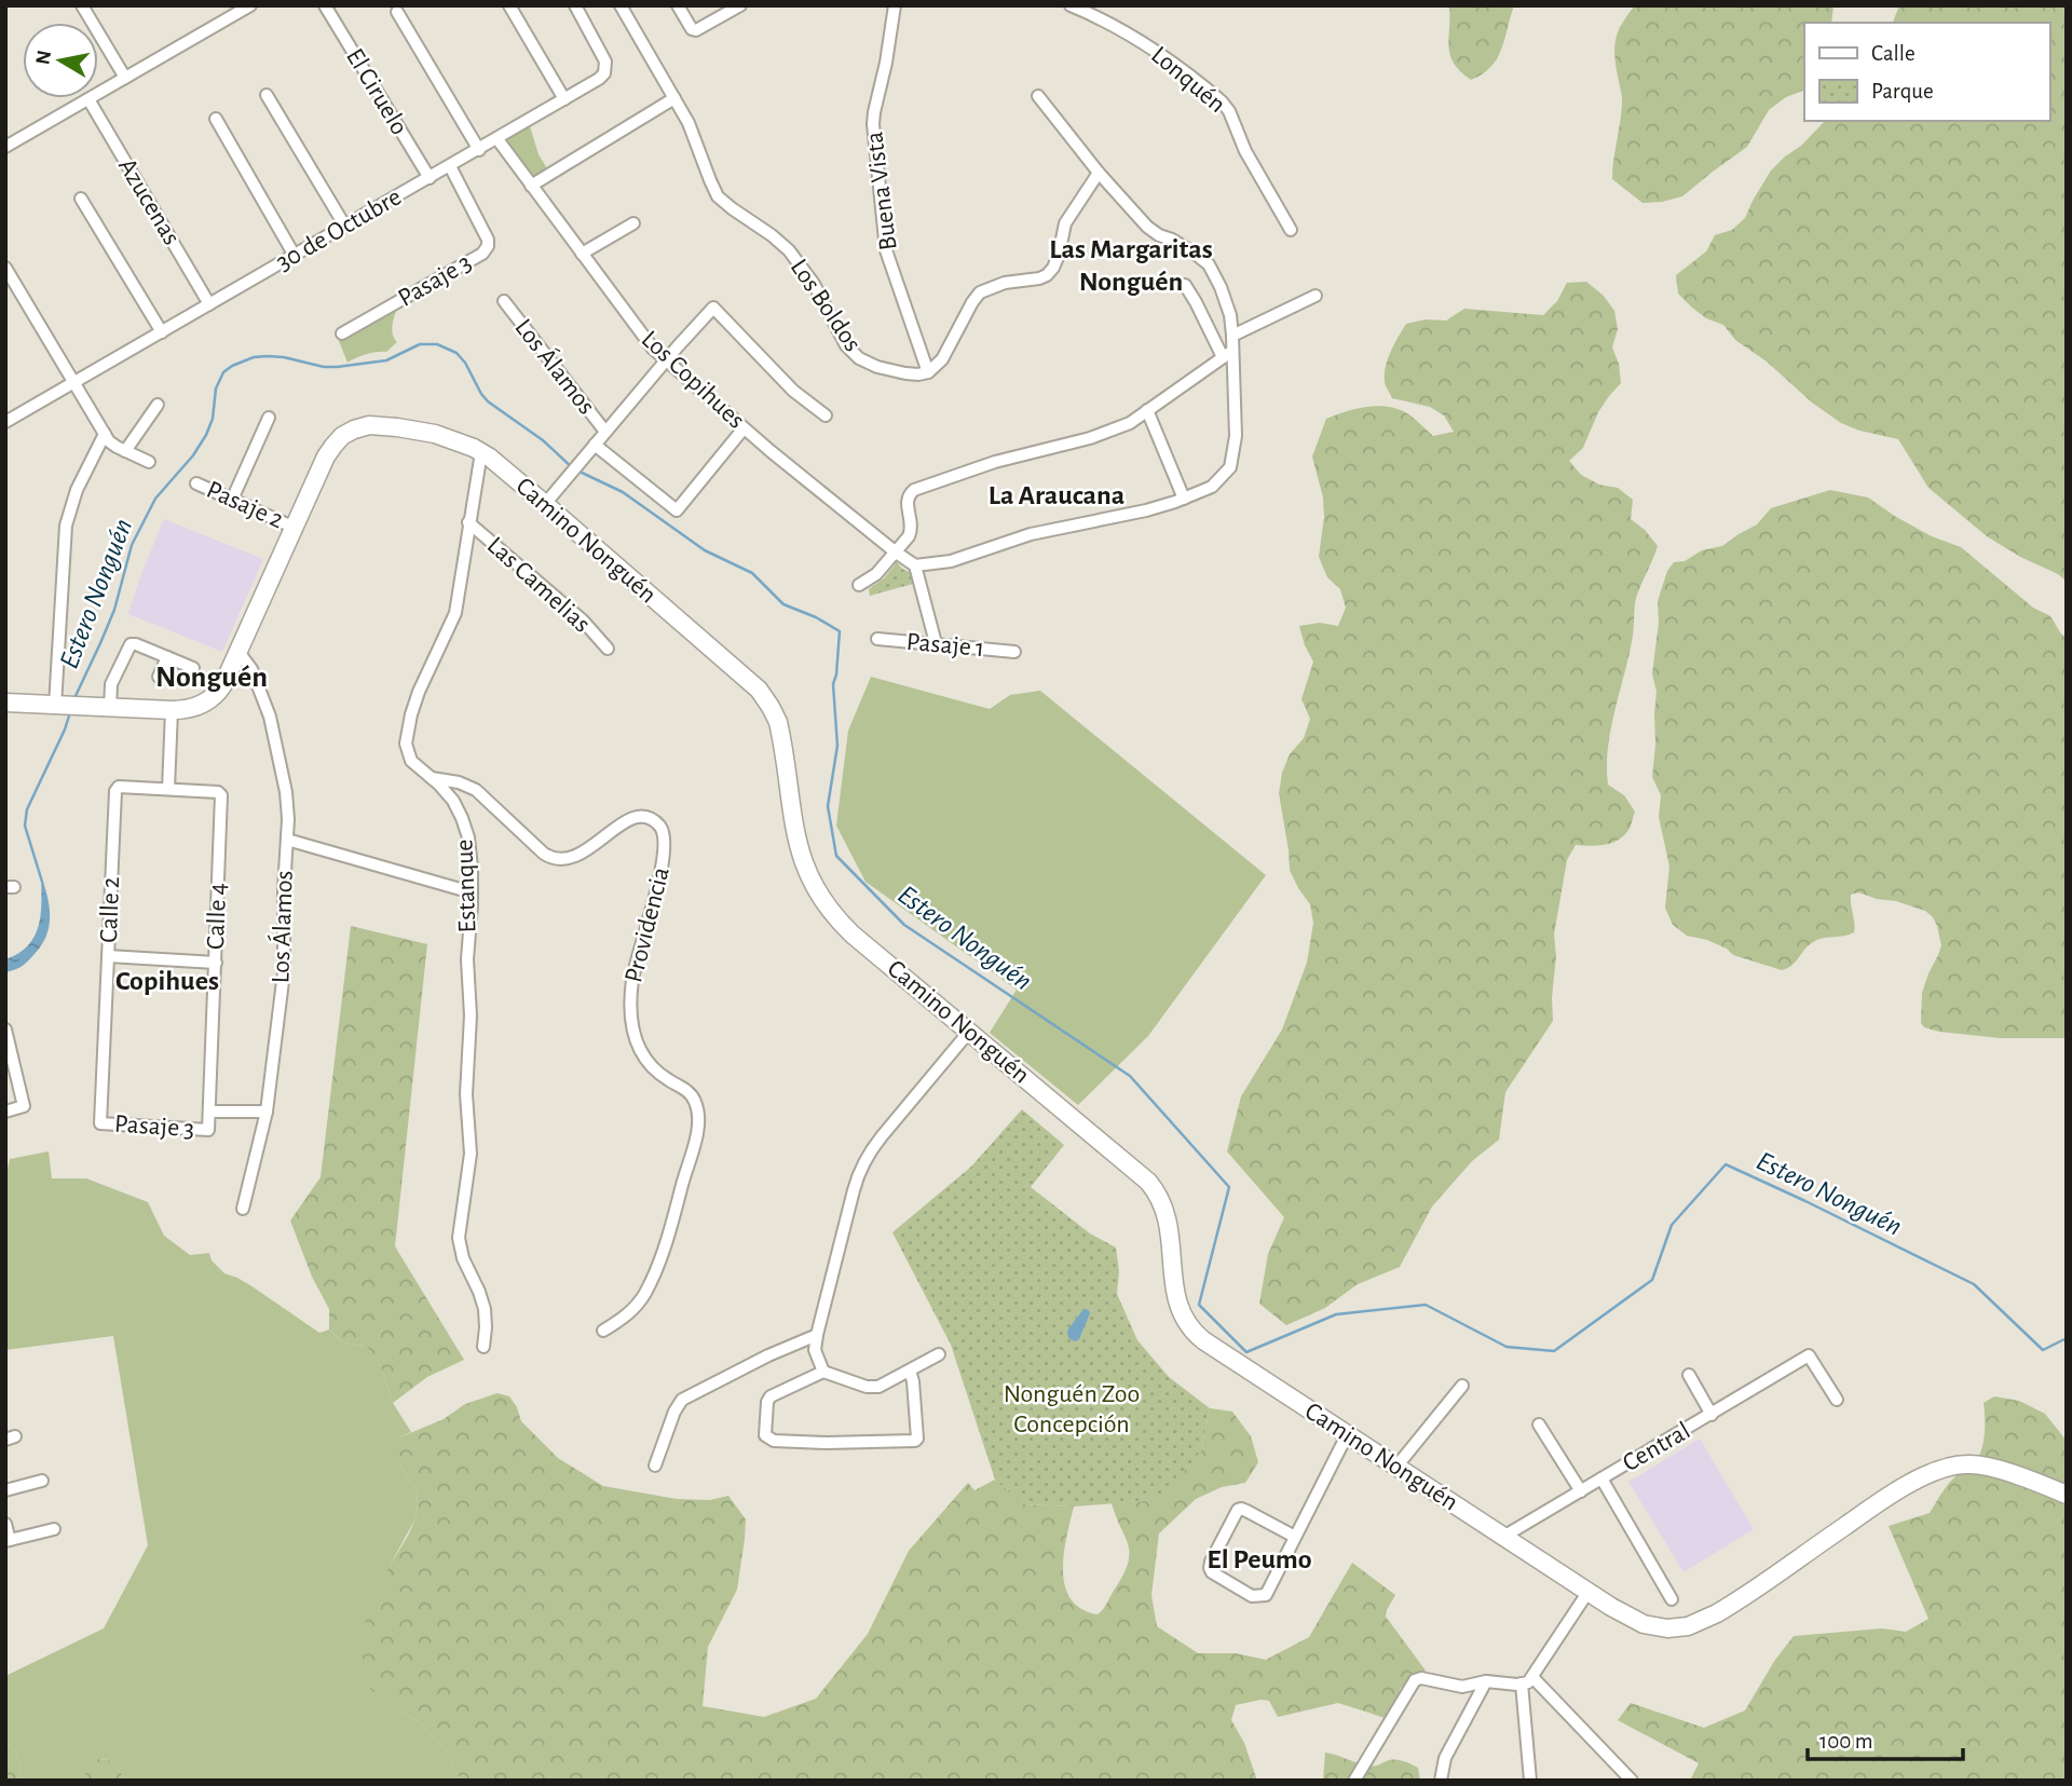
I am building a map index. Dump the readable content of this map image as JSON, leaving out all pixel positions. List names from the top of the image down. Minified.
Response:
{"streets":{"main road":["Camino Nonguén"],"street":["Lonquén","El Ciruelo","Buena Vista","Azucenas","30 de Octubre","Pasaje 3","Los Boldos","Los Álamos","Los Copihues","Pasaje 2","Las Camelias","Pasaje 1","Estanque","Calle 2","Calle 4","Providencia","Central"]},"crossings":[["El Ciruelo","30 de Octubre"],["Buena Vista","Los Boldos"],["Azucenas","30 de Octubre"],["30 de Octubre","Pasaje 3"],["30 de Octubre","Los Copihues"],["Pasaje 3","Los Álamos"],["Pasaje 3","Calle 2"],["Pasaje 3","Calle 4"],["Los Álamos","Camino Nonguén"],["Pasaje 2","Camino Nonguén"],["Camino Nonguén","Estanque"],["Camino Nonguén","Central"],["Las Camelias","Estanque"],["Estanque","Providencia"],["Calle 2","Calle 4"]],"districts":["Las Margaritas Nonguén","La Araucana","Nonguén","Copihues","El Peumo"],"water":["Estero Nonguén"],"parks":["Nonguén Zoo Concepción"],"legend":["Calle","Parque"],"scale_bar":"100 m","north":"left"}
